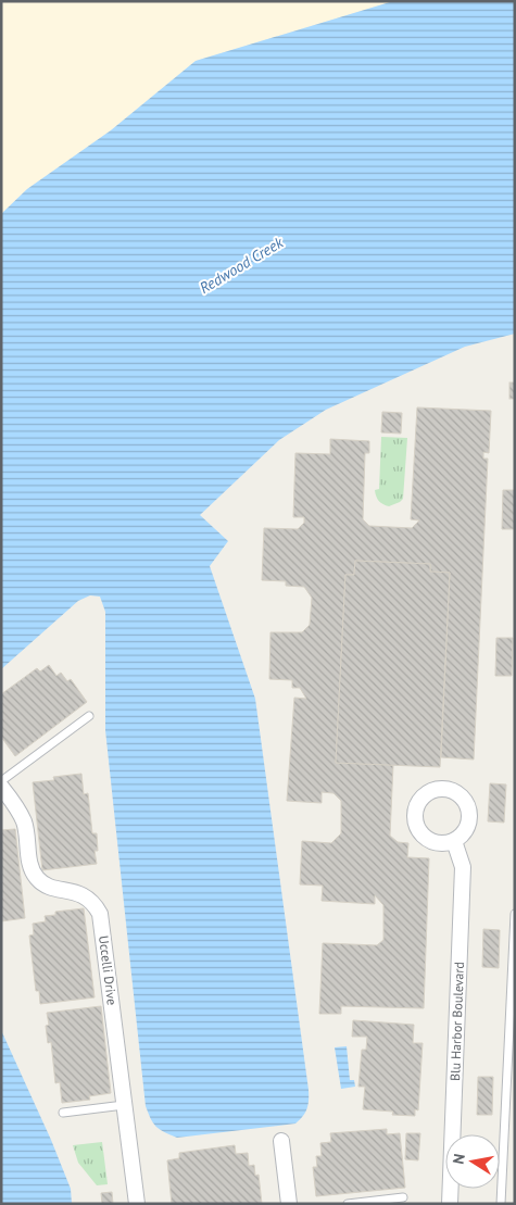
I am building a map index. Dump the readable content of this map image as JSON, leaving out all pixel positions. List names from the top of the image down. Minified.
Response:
{"streets":{"street":["Uccelli Drive","Blu Harbor Boulevard"]},"water":["Redwood Creek"],"north":"left"}
